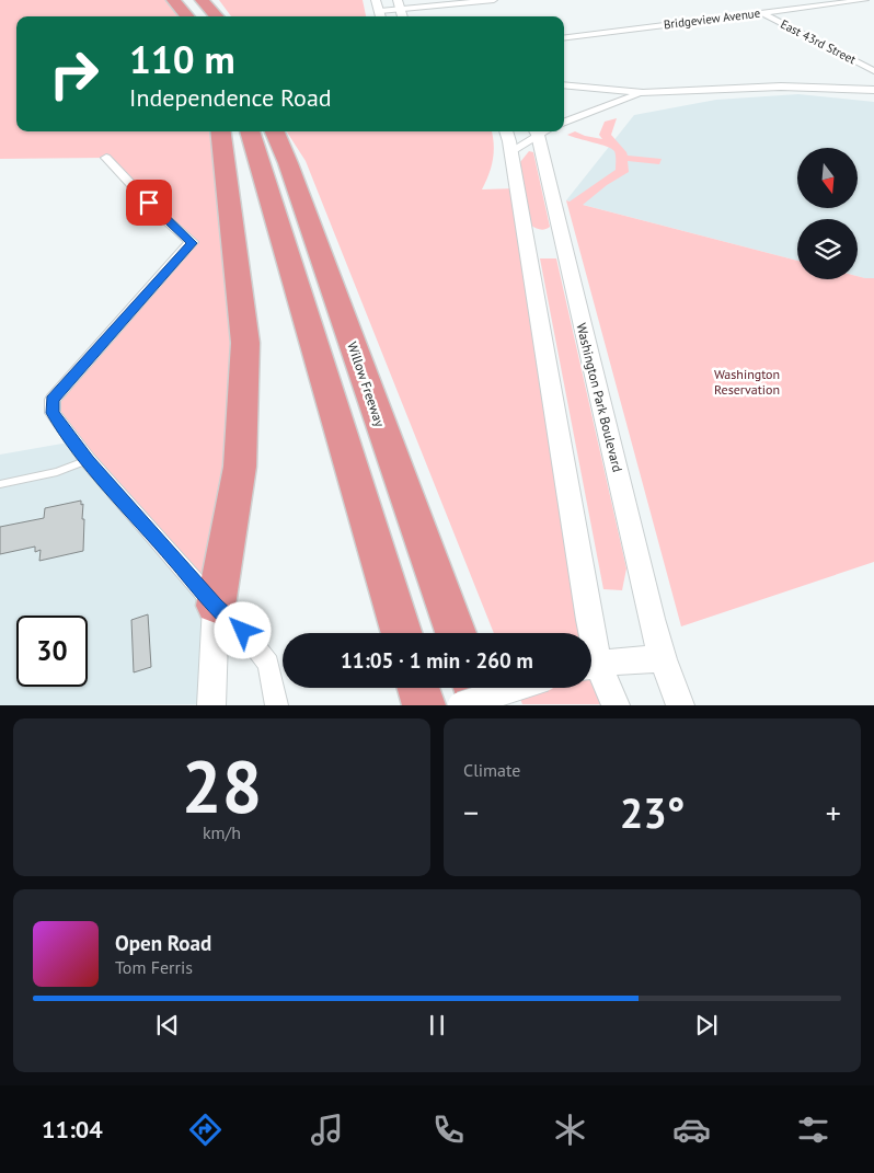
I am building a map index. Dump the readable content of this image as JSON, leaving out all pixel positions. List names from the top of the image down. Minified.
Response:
{"streets":{"highway":["Willow Freeway"],"street":["Bridgeview Avenue","East 43rd Street","Washington Park Boulevard"]},"crossings":[["Bridgeview Avenue","East 43rd Street"]],"parks":["Washington Reservation"],"north":"bottom","page":{"turn":["110 m","Independence Road"],"limit":"30","trip":"11:05 · 1 min · 260 m","tile":[["28","km/h"],"Climate"],"heat":["−","23°","+"],"song":["Open Road","Tom Ferris"],"tabs":"11:04"}}
